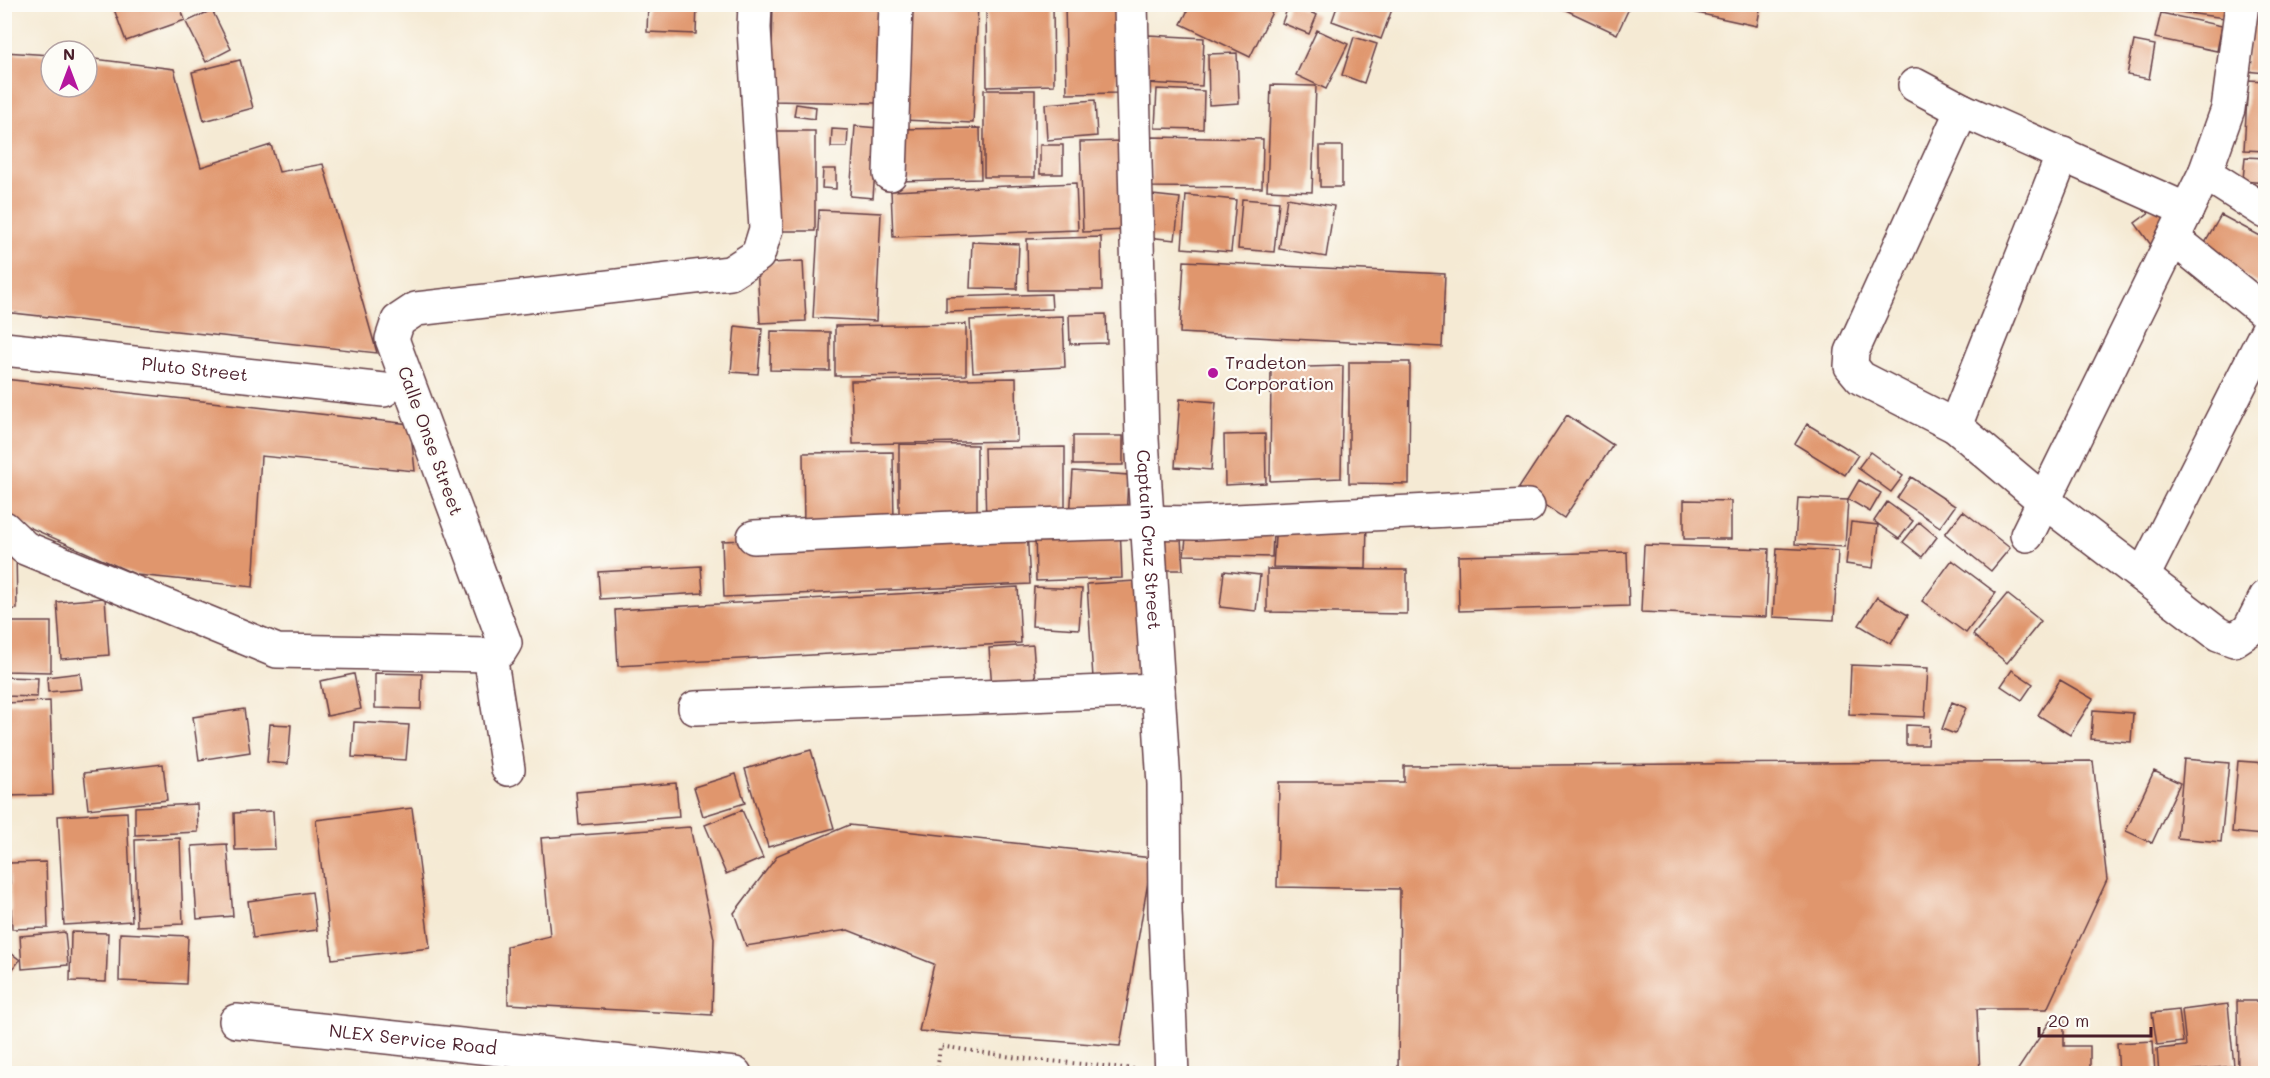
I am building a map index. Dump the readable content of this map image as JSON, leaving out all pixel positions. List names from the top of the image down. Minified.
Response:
{"streets":{"street":["Pluto Street","Calle Onse Street","Captain Cruz Street","NLEX Service Road"]},"places":["Tradeton Corporation"],"scale_bar":"20 m","north":"top"}
